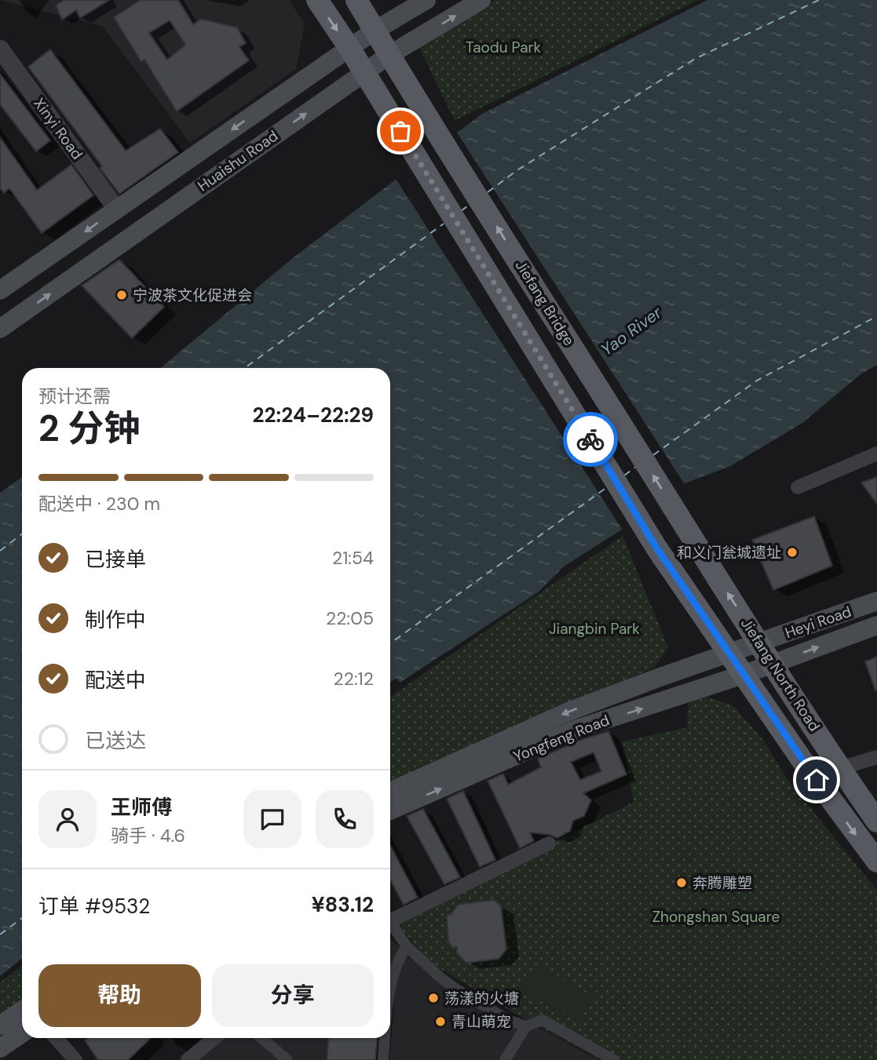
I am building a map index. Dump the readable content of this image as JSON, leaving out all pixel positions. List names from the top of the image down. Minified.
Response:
{"streets":{"main road":["Huaishu Road","Jiefang Bridge","Heyi Road","Jiefang North Road","Yongfeng Road"],"street":["Xinyi Road"]},"crossings":[["Xinyi Road","Huaishu Road"],["Huaishu Road","Jiefang Bridge"],["Huaishu Road","Jiefang North Road"],["Jiefang Bridge","Jiefang North Road"],["Heyi Road","Jiefang North Road"],["Heyi Road","Yongfeng Road"],["Jiefang North Road","Yongfeng Road"]],"one_way":["Jiefang Bridge"],"water":["Yao River"],"parks":["Taodu Park","Jiangbin Park","Zhongshan Square"],"places":["宁波茶文化促进会","和义门瓮城遗址","奔腾雕塑","荡漾的火塘","青山萌宠"],"page":{"heading":["2 分钟","预计还需","22:24–22:29"],"panel":["王师傅","骑手 · 4.6","订单 #9532","¥83.12"],"bar":"配送中 · 230 m","list":[["已接单","21:54"],["制作中","22:05"],["配送中","22:12"],"已送达"],"buttons":["帮助","分享"]}}
